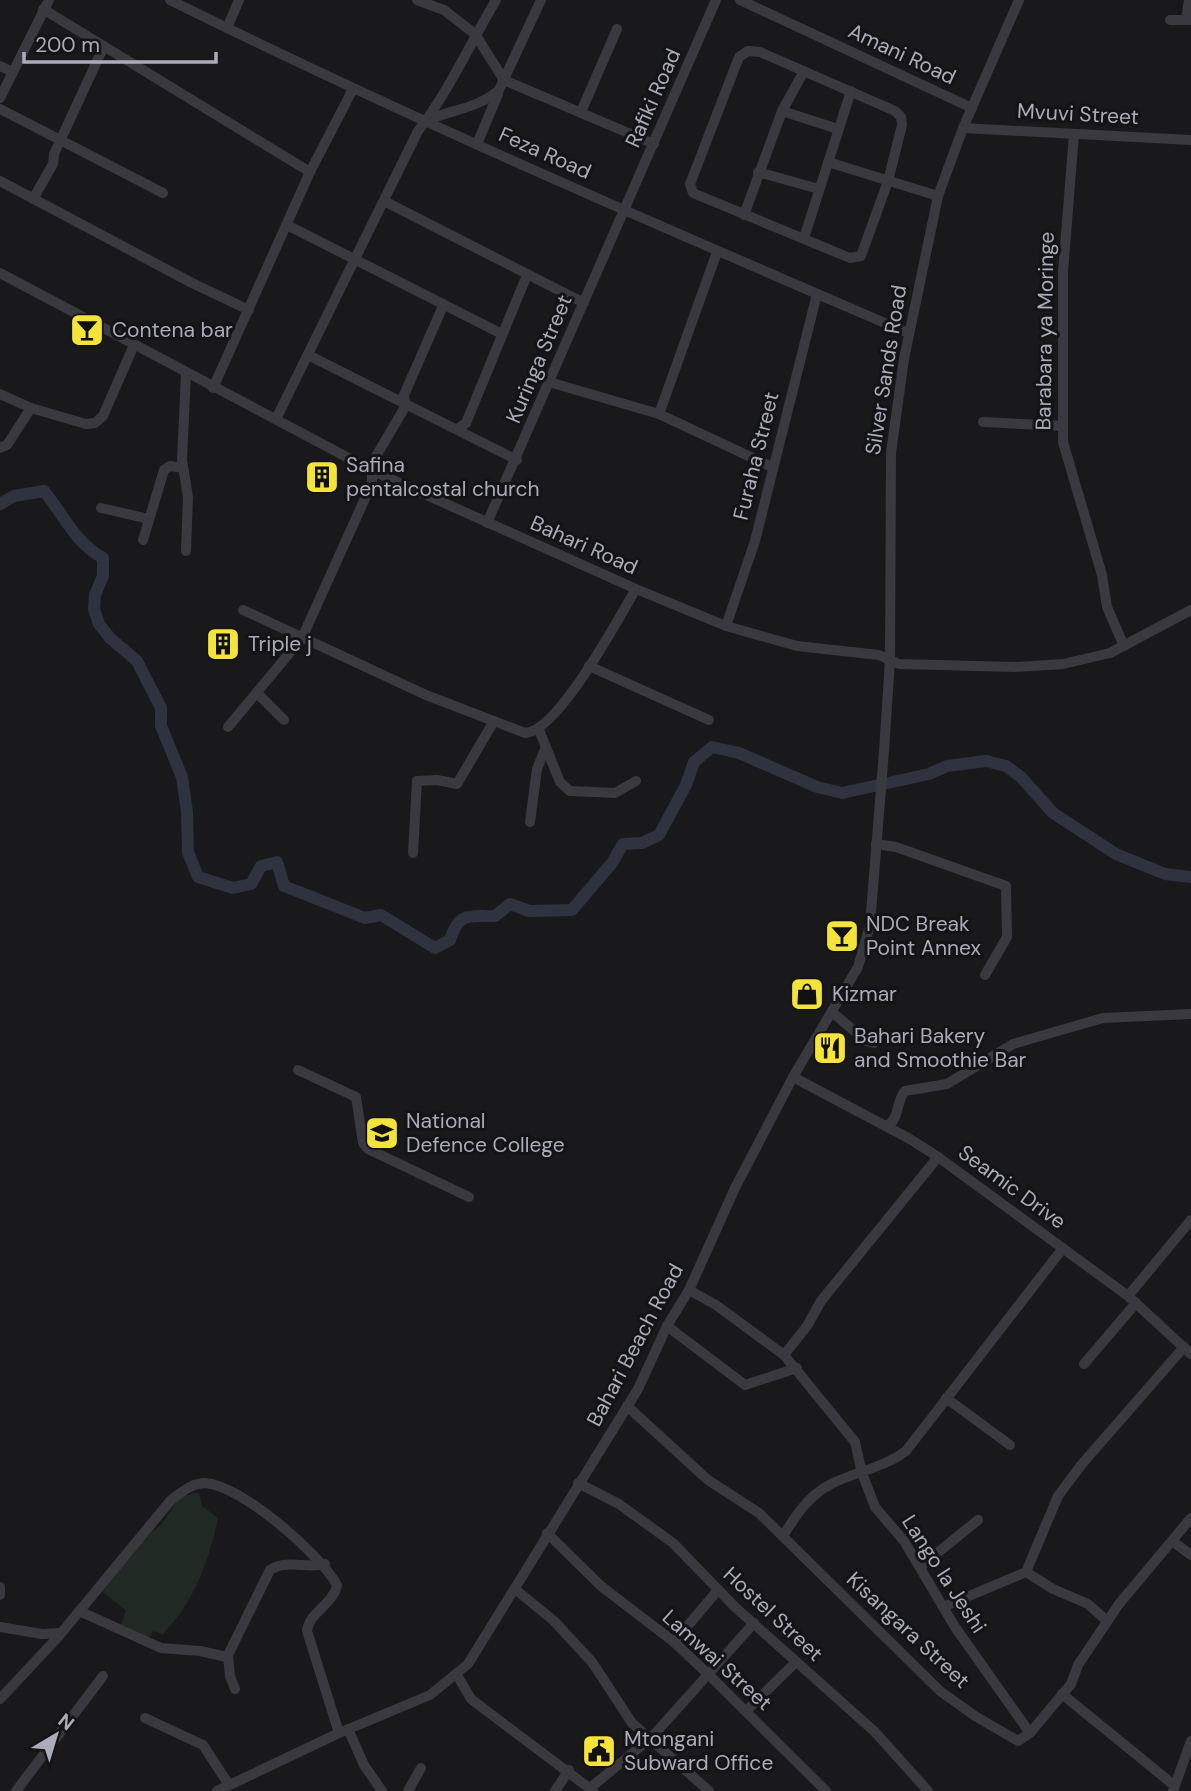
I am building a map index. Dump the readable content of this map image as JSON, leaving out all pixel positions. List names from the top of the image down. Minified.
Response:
{"streets":{"street":["Amani Road","Rafiki Road","Mvuvi Street","Feza Road","Barabara ya Moringe","Kuringa Street","Silver Sands Road","Furaha Street","Bahari Road","Seamic Drive","Bahari Beach Road","Lango la Jeshi","Hostel Street","Kisangara Street","Lamwai Street"]},"crossings":[["Amani Road","Silver Sands Road"],["Rafiki Road","Feza Road"],["Rafiki Road","Kuringa Street"],["Mvuvi Street","Barabara ya Moringe"],["Mvuvi Street","Silver Sands Road"],["Feza Road","Kuringa Street"],["Feza Road","Silver Sands Road"],["Feza Road","Furaha Street"],["Barabara ya Moringe","Bahari Road"],["Kuringa Street","Bahari Road"],["Silver Sands Road","Bahari Road"],["Silver Sands Road","Bahari Beach Road"],["Furaha Street","Bahari Road"],["Seamic Drive","Bahari Beach Road"],["Bahari Beach Road","Lango la Jeshi"],["Bahari Beach Road","Hostel Street"],["Bahari Beach Road","Kisangara Street"],["Bahari Beach Road","Lamwai Street"],["Lango la Jeshi","Kisangara Street"]],"places":{"bar":["Contena bar","NDC Break Point Annex"],"building":["Safina pentalcostal church","Triple j"],"shop":["Kizmar"],"restaurant":["Bahari Bakery and Smoothie Bar"],"school or university":["National Defence College"],"public building":["Mtongani Subward Office"]},"scale_bar":"200 m","north":"top right"}
